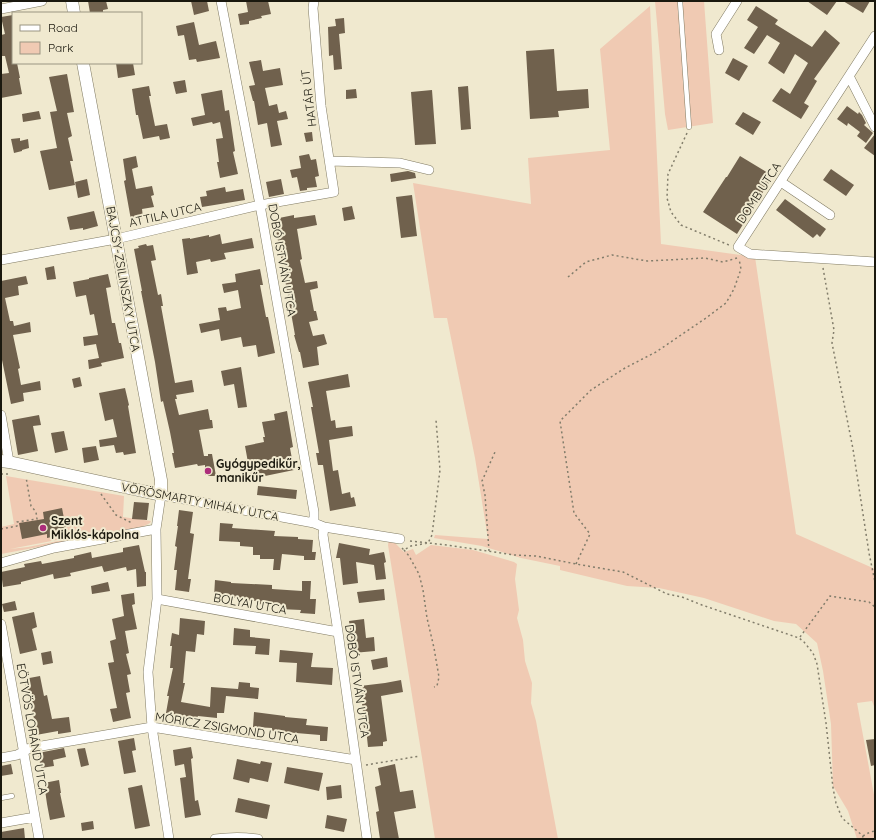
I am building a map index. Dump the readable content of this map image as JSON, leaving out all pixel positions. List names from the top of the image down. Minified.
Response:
{"streets":{"street":["HATÁR ÚT","DOMB UTCA","ATTILA UTCA","DOBÓ ISTVÁN UTCA","BAJCSY-ZSILINSZKY UTCA","VÖRÖSMARTY MIHÁLY UTCA","BOLYAI UTCA","MÓRICZ ZSIGMOND UTCA","EÖTVÖS LORÁND UTCA"]},"crossings":[["HATÁR ÚT","ATTILA UTCA"],["ATTILA UTCA","DOBÓ ISTVÁN UTCA"],["ATTILA UTCA","BAJCSY-ZSILINSZKY UTCA"],["DOBÓ ISTVÁN UTCA","VÖRÖSMARTY MIHÁLY UTCA"],["DOBÓ ISTVÁN UTCA","BOLYAI UTCA"],["DOBÓ ISTVÁN UTCA","MÓRICZ ZSIGMOND UTCA"],["BAJCSY-ZSILINSZKY UTCA","VÖRÖSMARTY MIHÁLY UTCA"],["MÓRICZ ZSIGMOND UTCA","EÖTVÖS LORÁND UTCA"]],"places":["Gyógypedikűr, manikűr","Szent Miklós-kápolna"],"legend":["Road","Park"]}
